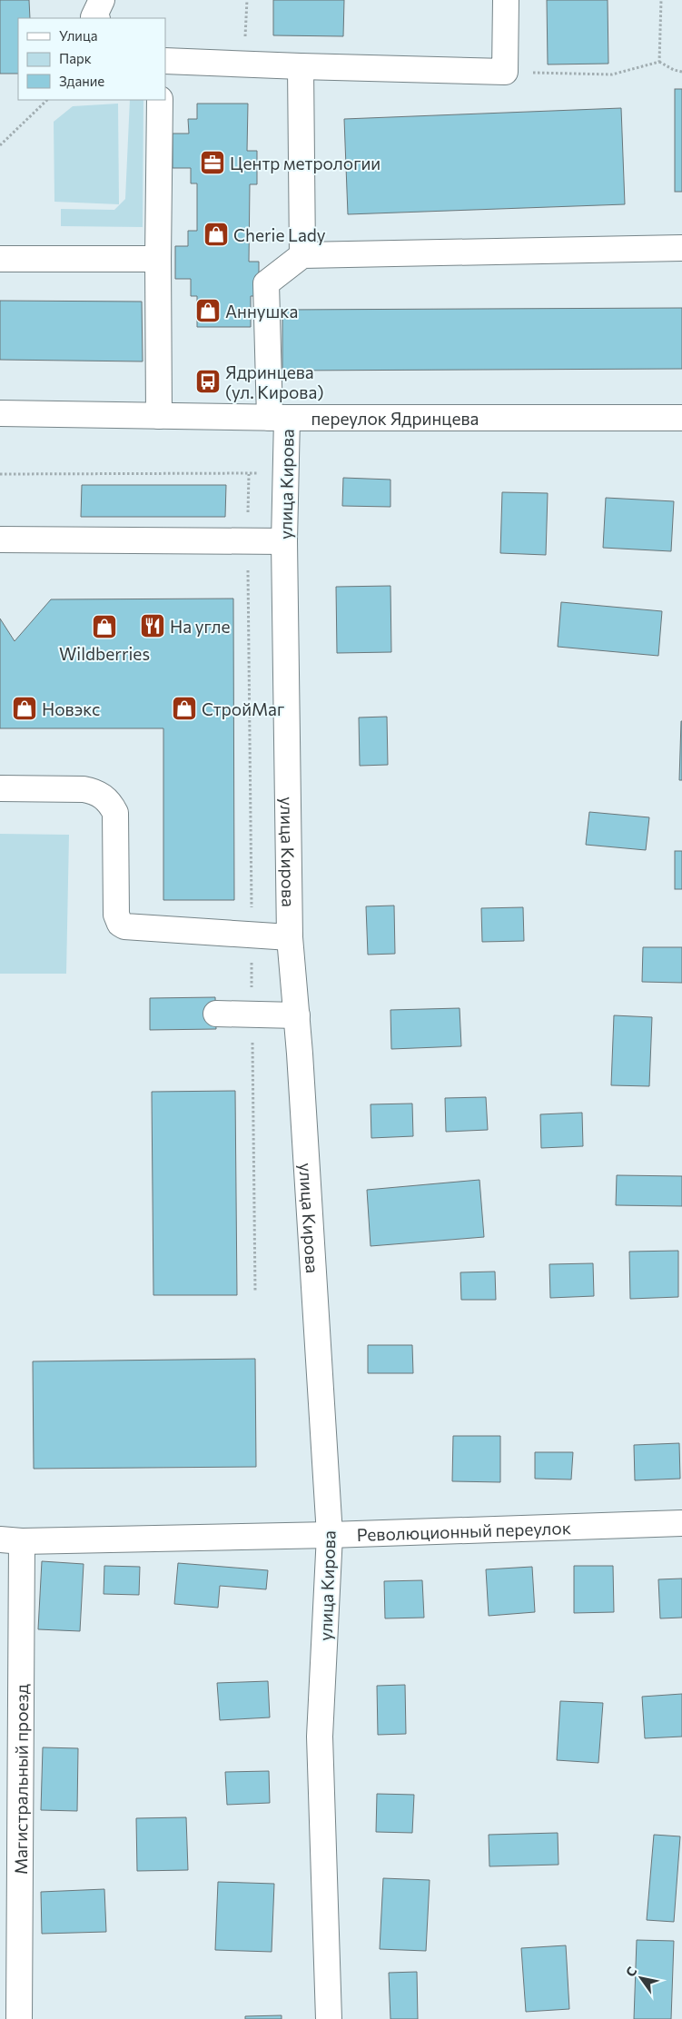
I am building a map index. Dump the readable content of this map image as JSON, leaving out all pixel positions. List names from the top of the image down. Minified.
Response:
{"streets":{"street":["переулок Ядринцева","улица Кирова","Революционный переулок","Магистральный проезд"]},"crossings":[["переулок Ядринцева","улица Кирова"],["улица Кирова","Революционный переулок"],["Революционный переулок","Магистральный проезд"]],"places":{"office":["Центр метрологии"],"shop":["Cherie Lady","Аннушка","Wildberries","Новэкс","СтройМаг"],"bus stop":["Ядринцева (ул. Кирова)"],"restaurant":["На угле"]},"legend":["Улица","Парк","Здание"],"north":"top left"}
